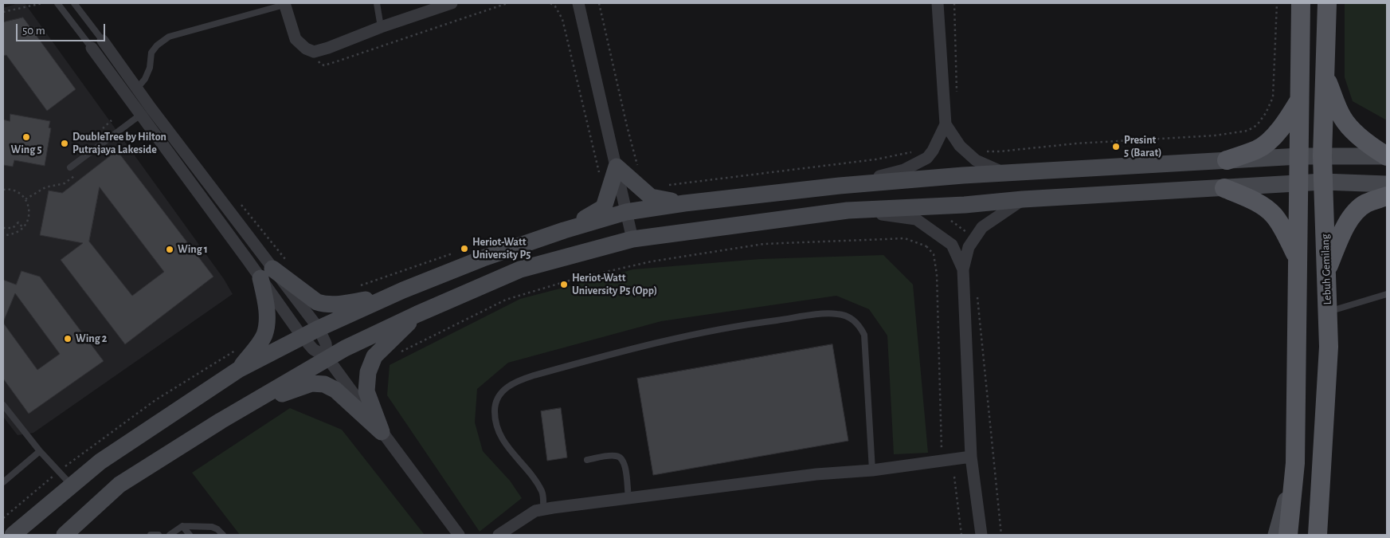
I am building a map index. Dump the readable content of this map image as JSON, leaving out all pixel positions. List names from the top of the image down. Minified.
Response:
{"streets":{"main road":["Lebuh Gemilang"]},"places":["Wing 5","DoubleTree by Hilton Putrajaya Lakeside","Presint 5 (Barat)","Heriot-Watt University P5","Wing 1","Heriot-Watt University P5 (Opp)","Wing 2"],"scale_bar":"50 m"}
